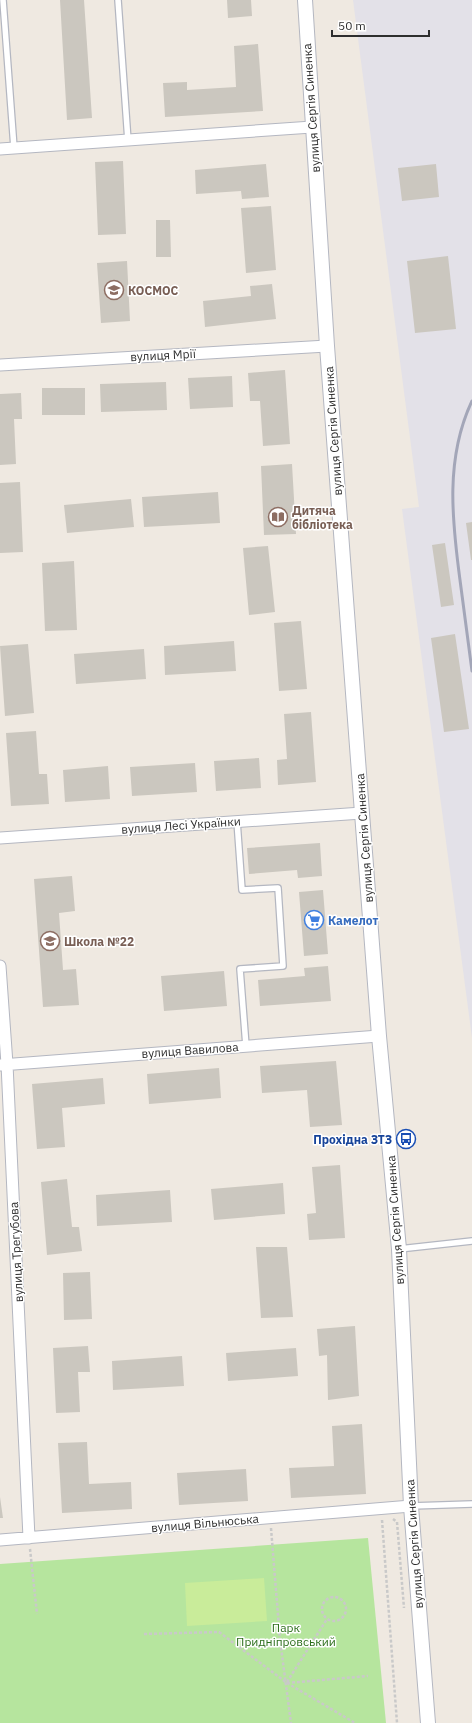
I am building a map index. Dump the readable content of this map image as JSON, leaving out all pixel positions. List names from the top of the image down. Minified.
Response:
{"streets":{"street":["вулиця Сергія Синенка","вулиця Мрії","вулиця Лесі Українки","вулиця Вавилова","вулиця Трегубова","вулиця Вільнюська"]},"crossings":[["вулиця Сергія Синенка","вулиця Мрії"],["вулиця Сергія Синенка","вулиця Лесі Українки"],["вулиця Сергія Синенка","вулиця Вавилова"],["вулиця Сергія Синенка","вулиця Вільнюська"],["вулиця Вавилова","вулиця Трегубова"],["вулиця Трегубова","вулиця Вільнюська"]],"parks":["Парк Придніпровський"],"places":{"school or university":["КОСМОС","Школа №22"],"library":["Дитяча бібліотека"],"supermarket":["Камелот"],"bus stop":["Прохідна ЗТЗ"]},"scale_bar":"50 m"}
